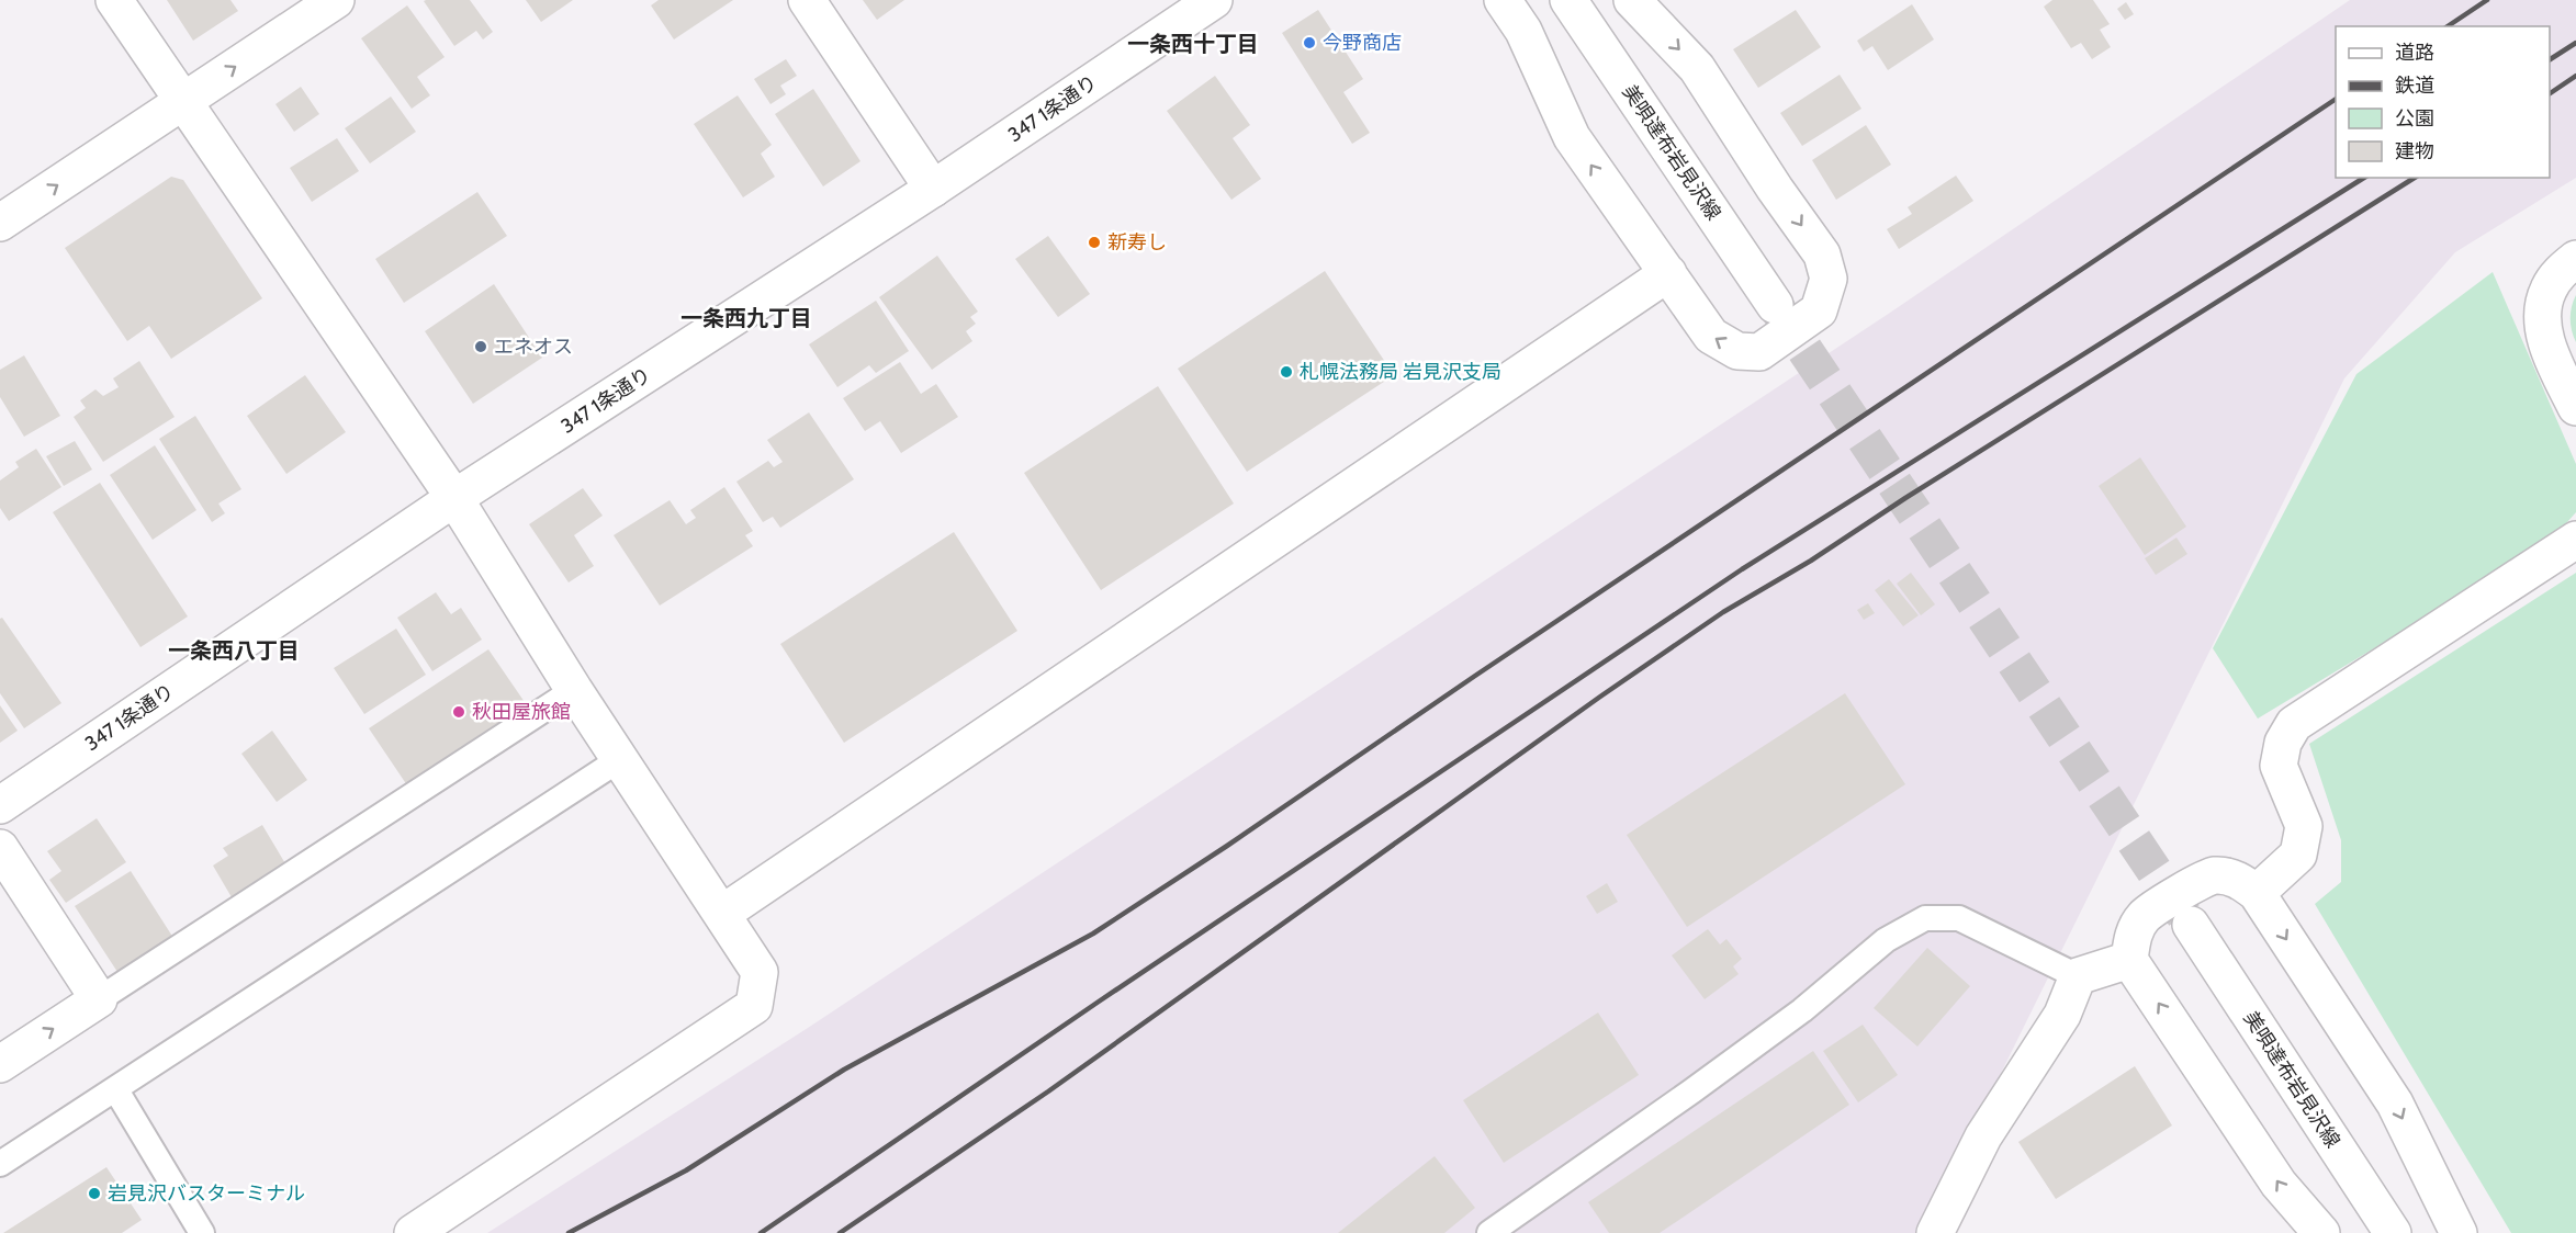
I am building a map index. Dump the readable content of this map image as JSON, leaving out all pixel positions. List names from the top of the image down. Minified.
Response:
{"streets":{"street":["347 1条通り","美唄達布岩見沢線"]},"districts":["一条西十丁目","一条西九丁目","一条西八丁目"],"places":["今野商店","新寿し","エネオス","札幌法務局 岩見沢支局","秋田屋旅館","岩見沢バスターミナル"],"legend":["道路","鉄道","公園","建物"]}
